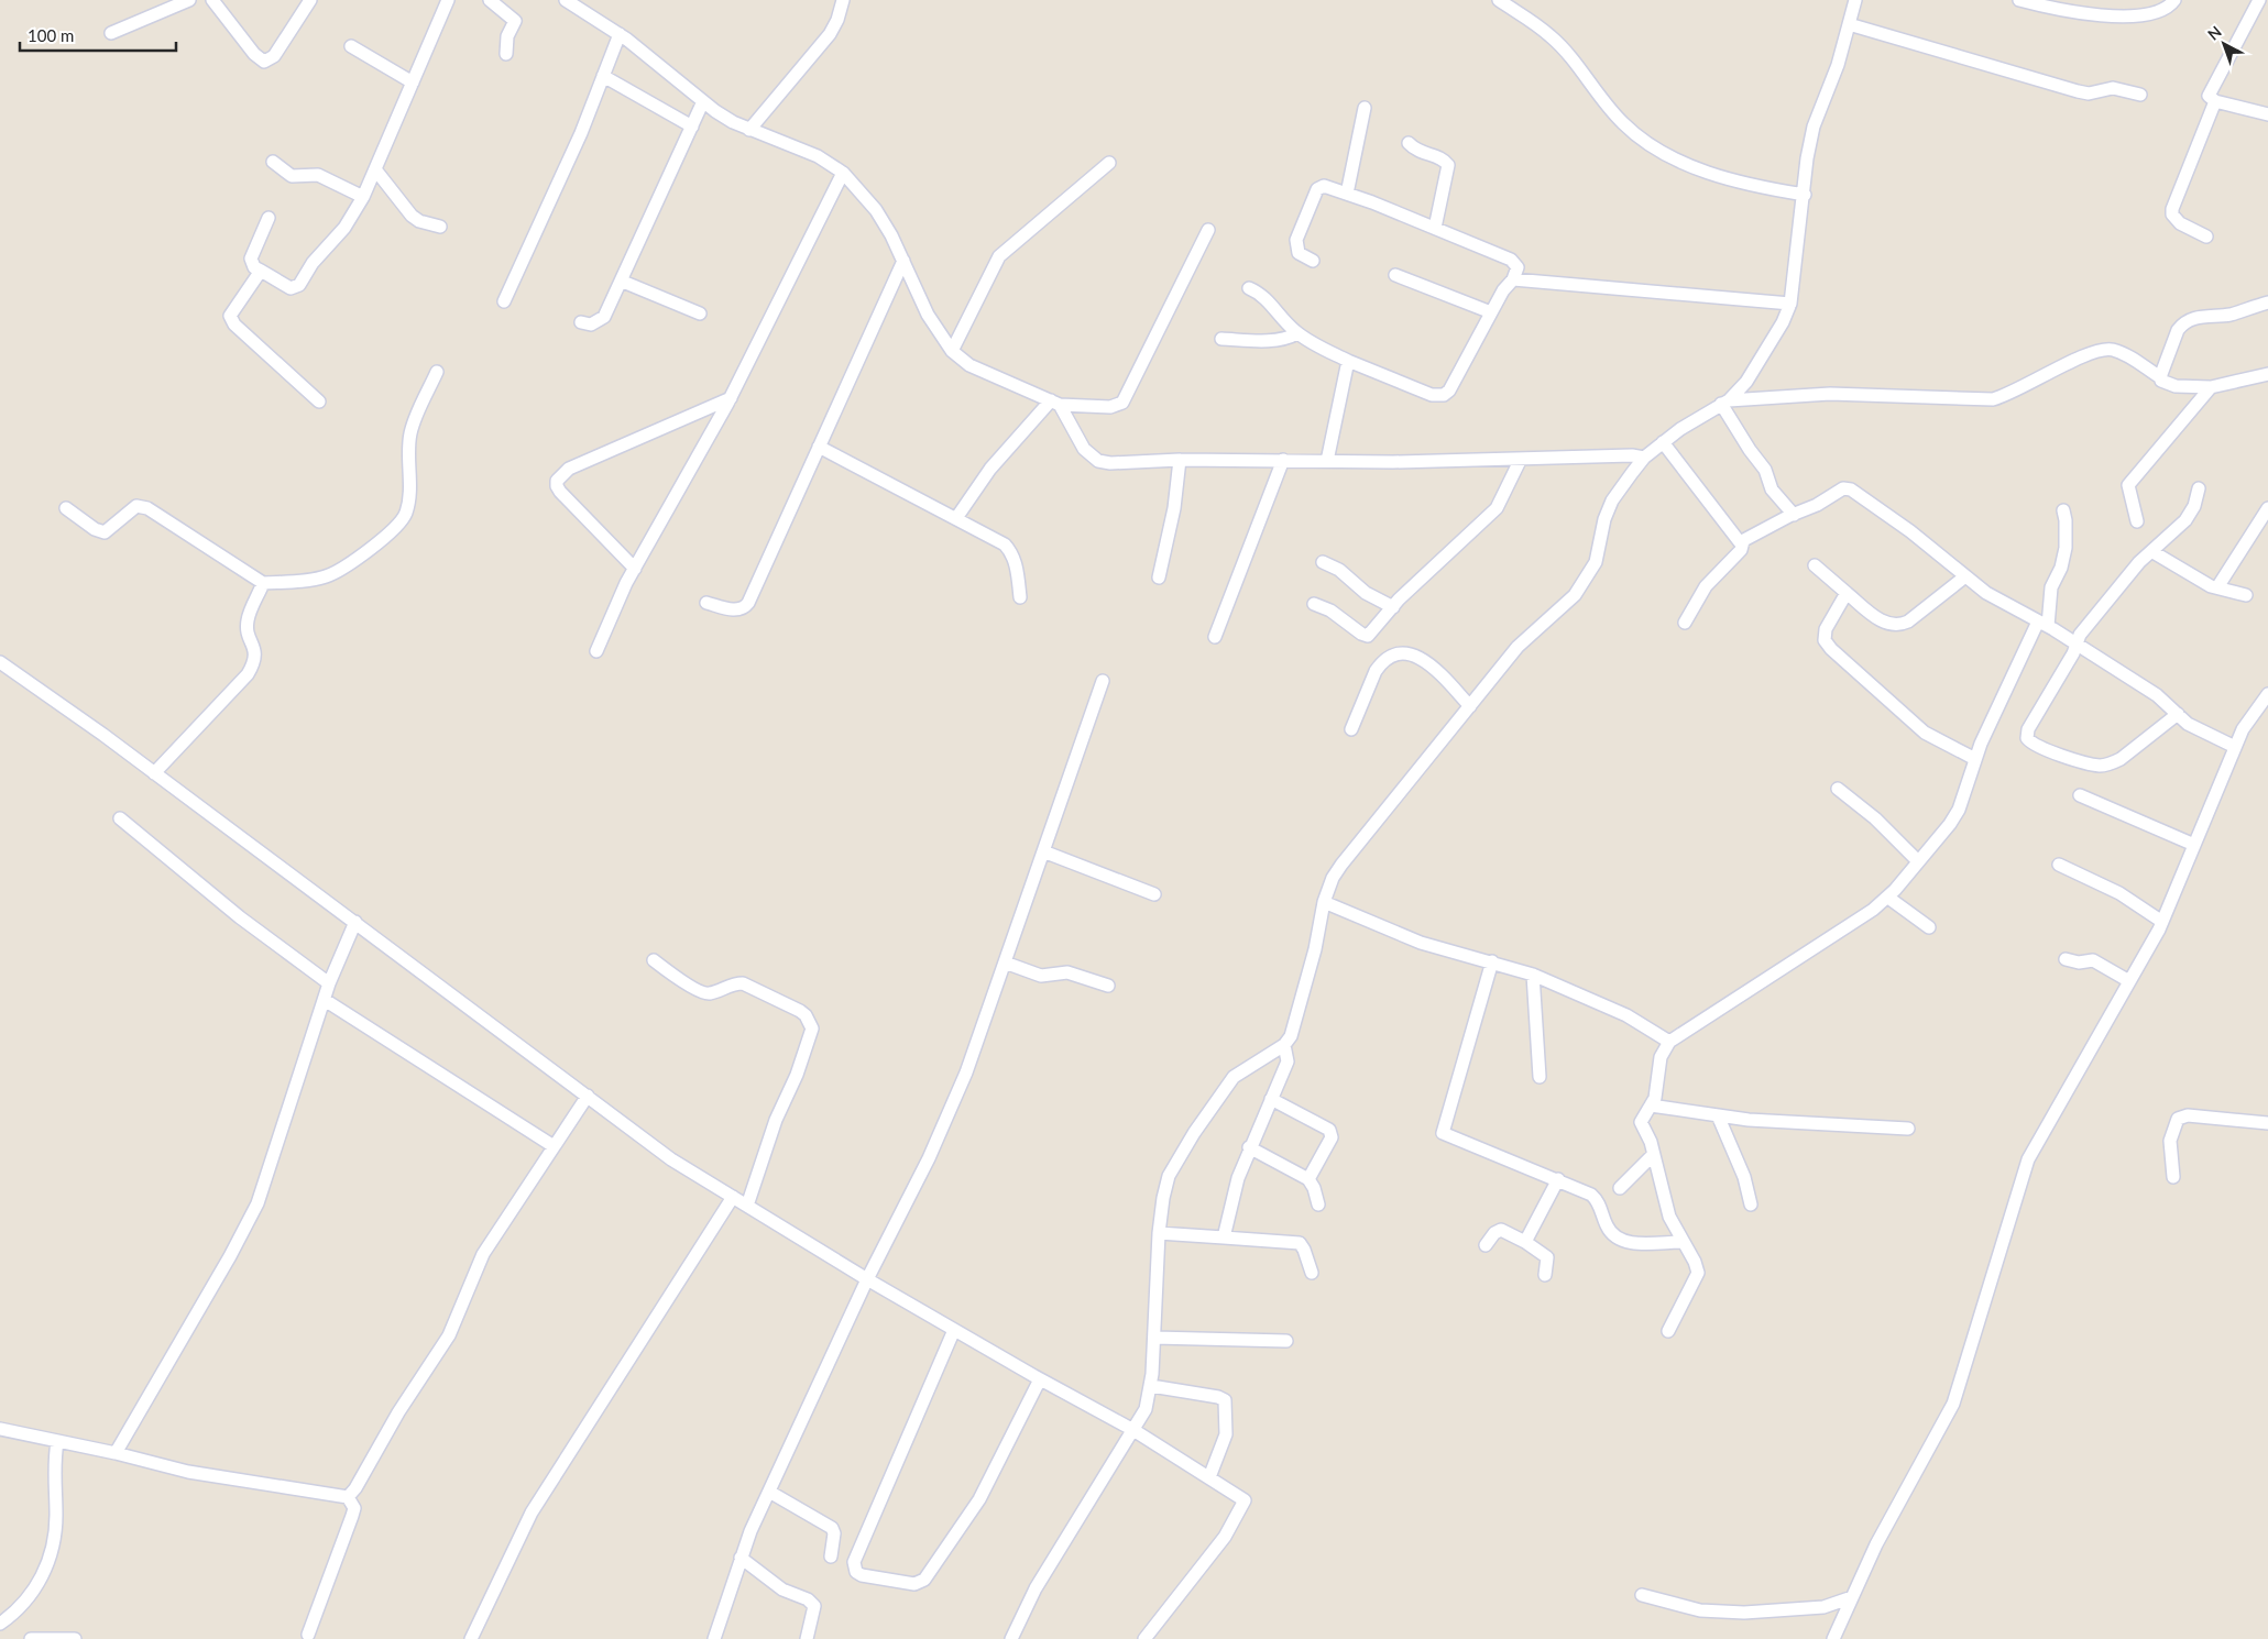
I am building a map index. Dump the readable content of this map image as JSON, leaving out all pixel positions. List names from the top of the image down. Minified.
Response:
{"scale_bar":"100 m","north":"top left"}
